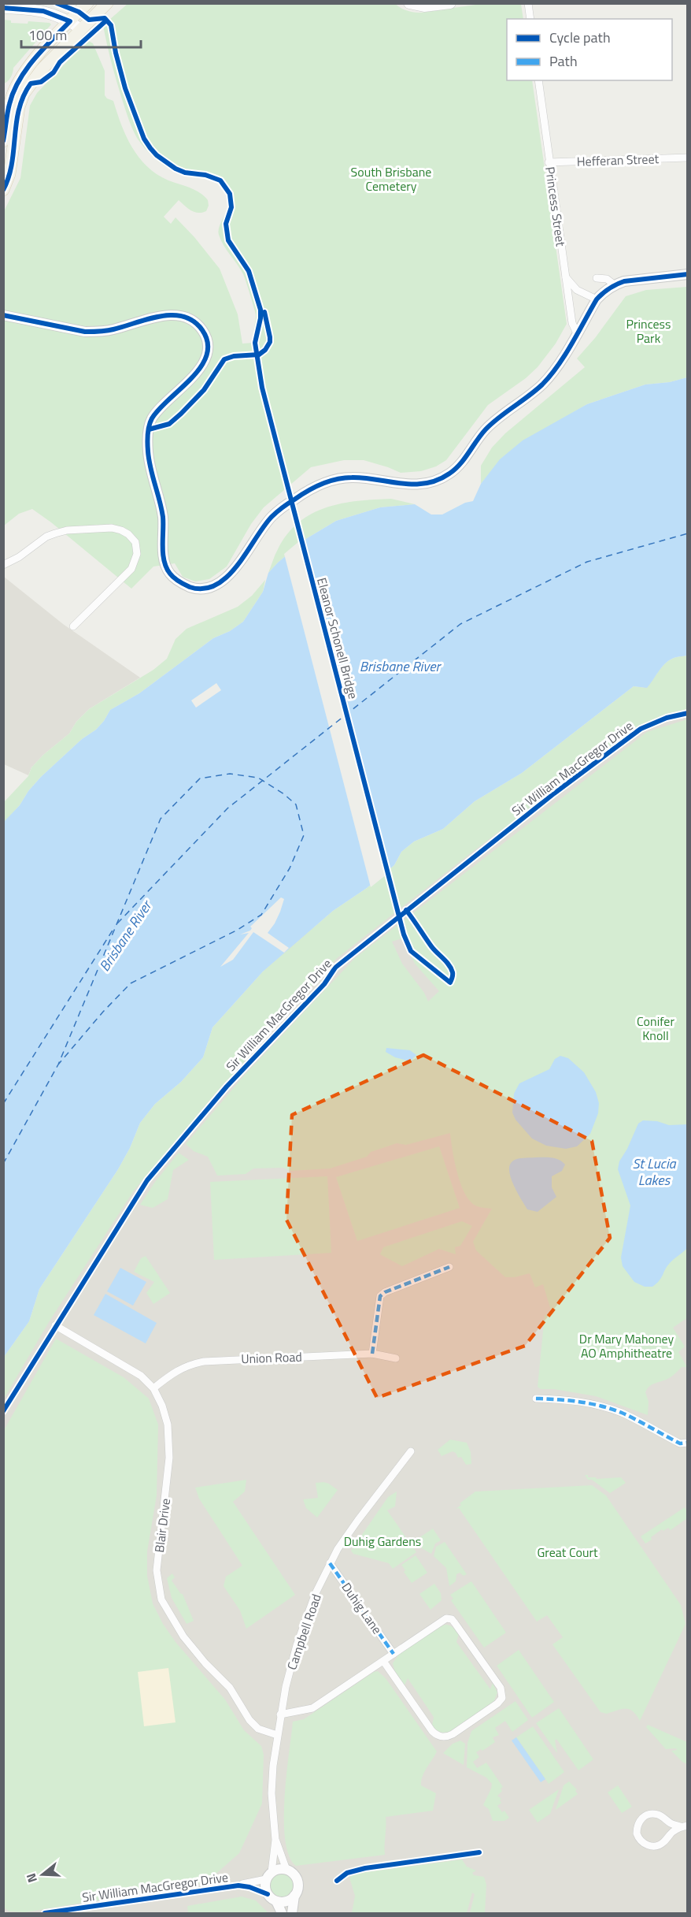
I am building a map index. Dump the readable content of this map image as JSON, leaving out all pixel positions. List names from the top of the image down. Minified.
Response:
{"streets":{"street":["Hefferan Street","Princess Street","Sir William MacGregor Drive","Union Road","Blair Drive","Duhig Lane","Campbell Road"],"cycle path":["Eleanor Schonell Bridge"]},"crossings":[["Hefferan Street","Princess Street"],["Sir William MacGregor Drive","Blair Drive"],["Sir William MacGregor Drive","Campbell Road"],["Union Road","Blair Drive"],["Blair Drive","Campbell Road"],["Duhig Lane","Campbell Road"]],"water":["Brisbane River","St Lucia Lakes"],"parks":["South Brisbane Cemetery","Princess Park","Conifer Knoll","Dr Mary Mahoney AO Amphitheatre","Duhig Gardens","Great Court"],"legend":["Cycle path","Path"],"scale_bar":"100 m","north":"left"}
